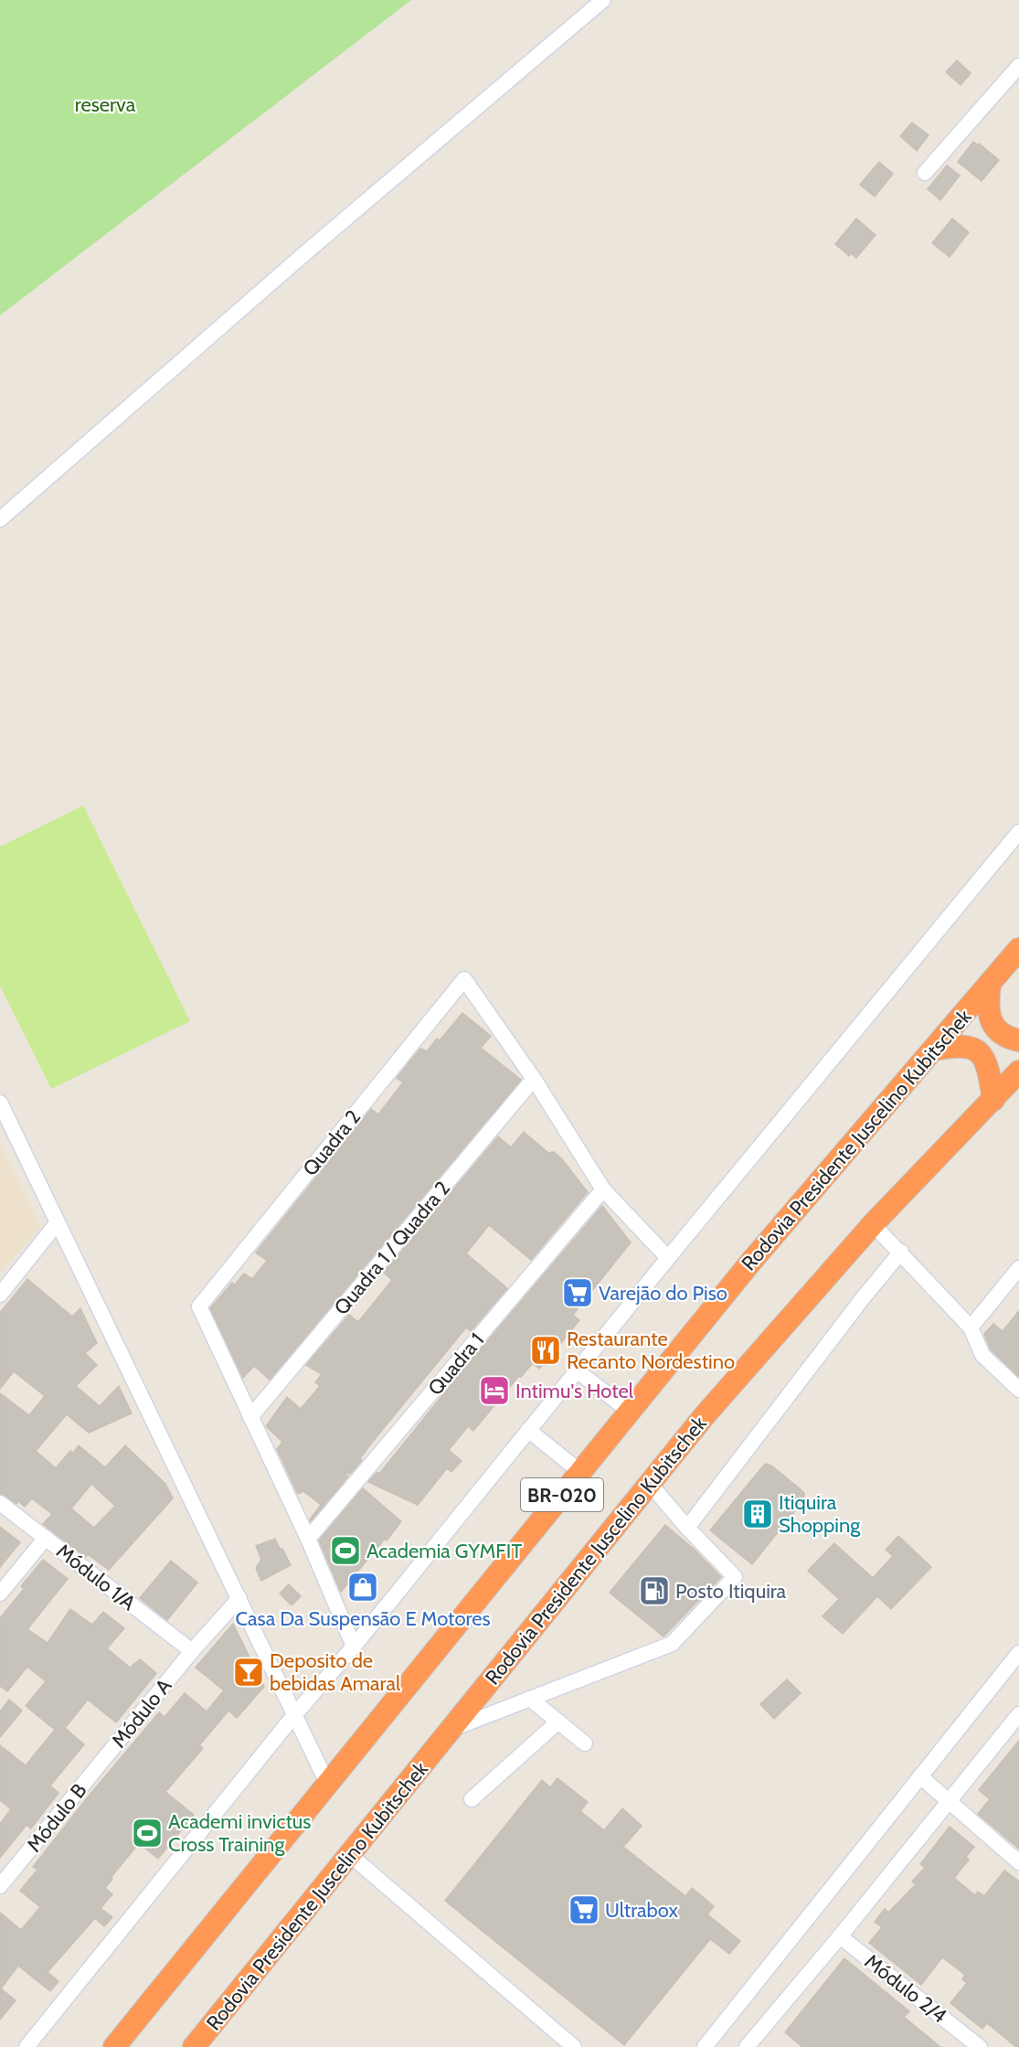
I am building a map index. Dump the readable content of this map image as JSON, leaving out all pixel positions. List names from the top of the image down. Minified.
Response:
{"streets":{"highway":["Rodovia Presidente Juscelino Kubitschek","BR-020"],"street":["Quadra 2","Quadra 1 / Quadra 2","Quadra 1","Módulo 1/A","Módulo A","Módulo B","Módulo 2/4"]},"crossings":[["Quadra 2","Quadra 1 / Quadra 2"],["Módulo 1/A","Módulo A"],["Módulo A","Módulo B"]],"parks":["reserva"],"places":{"supermarket":["Varejão do Piso","Ultrabox"],"restaurant":["Restaurante Recanto Nordestino"],"hotel":["Intimu's Hotel"],"building":["Itiquira Shopping"],"sports":["Academia GYMFIT","Academi invictus Cross Training"],"shop":["Casa Da Suspensão E Motores"],"fuel station":["Posto Itiquira"],"bar":["Deposito de bebidas Amaral"]}}
